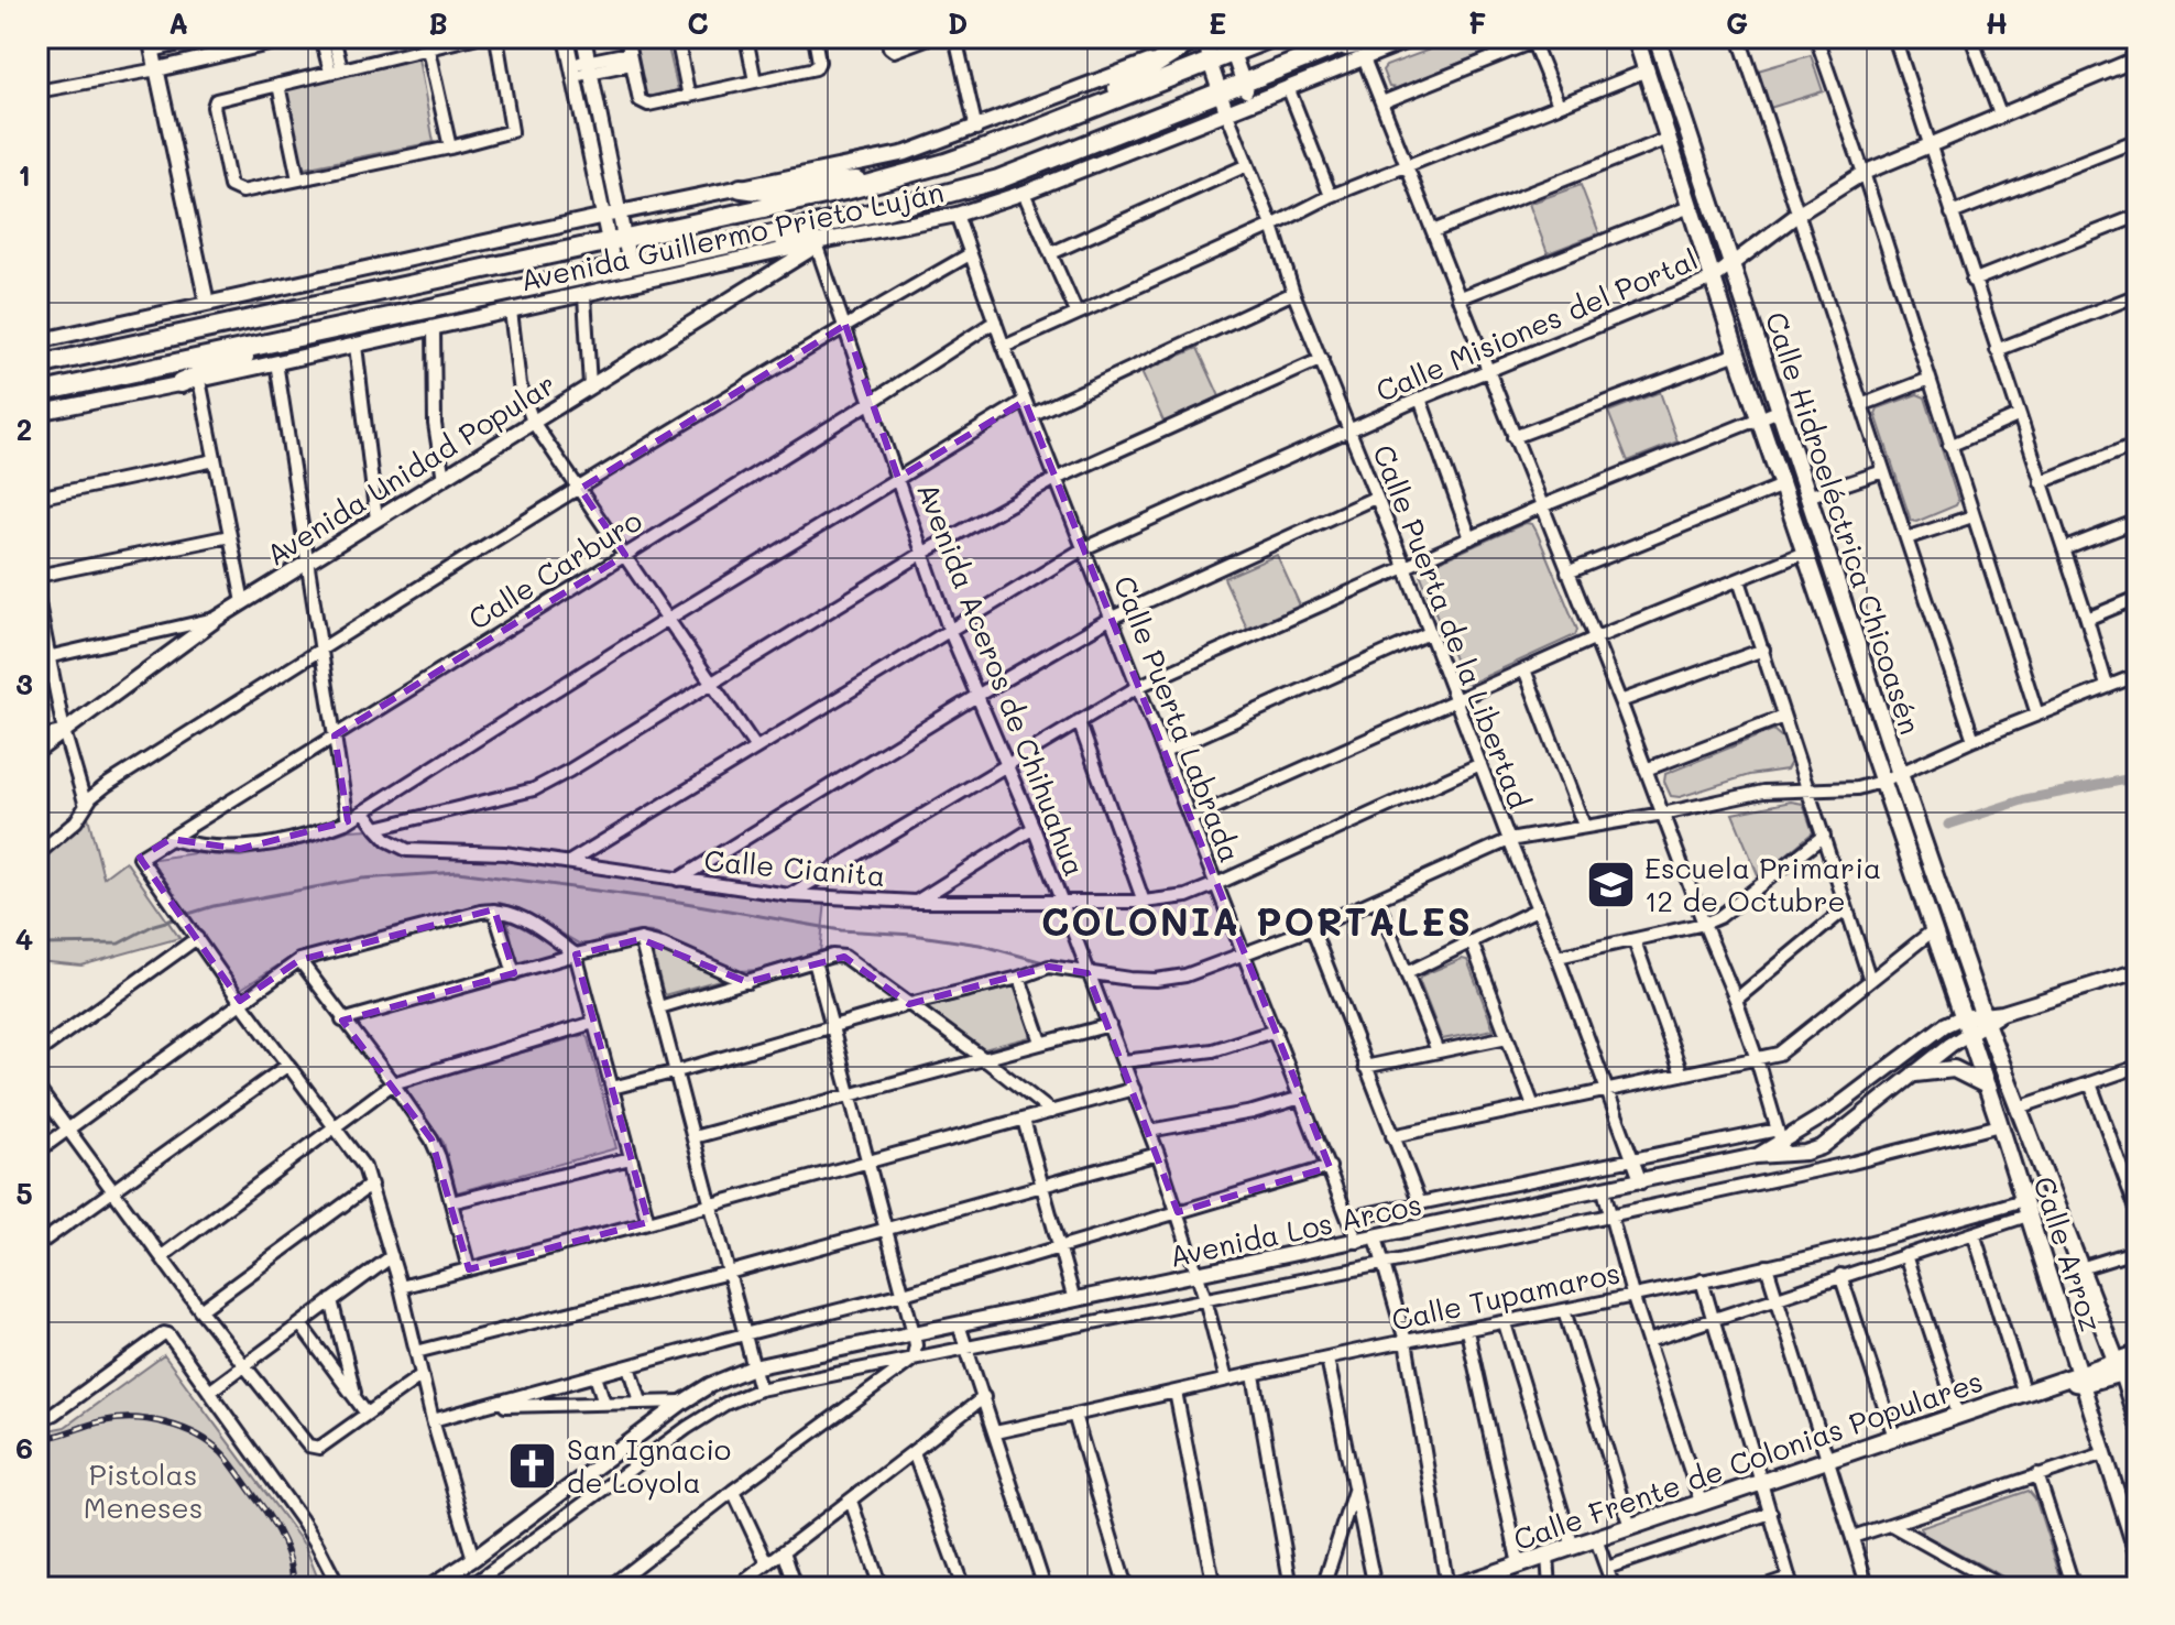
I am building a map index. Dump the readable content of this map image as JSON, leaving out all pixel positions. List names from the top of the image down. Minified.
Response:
{"streets":{"main road":["Avenida Guillermo Prieto Luján","Calle Hidroeléctrica Chicoasén","Calle Arroz","Calle Frente de Colonias Populares"],"street":["Calle Misiones del Portal","Avenida Unidad Popular","Calle Carburo","Calle Puerta de la Libertad","Avenida Aceros de Chihuahua","Calle Puerta Labrada","Calle Cianita","Avenida Los Arcos","Calle Tupamaros"]},"crossings":[["Avenida Guillermo Prieto Luján","Avenida Unidad Popular"],["Avenida Guillermo Prieto Luján","Calle Puerta de la Libertad"],["Avenida Guillermo Prieto Luján","Avenida Aceros de Chihuahua"],["Avenida Guillermo Prieto Luján","Calle Puerta Labrada"],["Calle Misiones del Portal","Calle Hidroeléctrica Chicoasén"],["Calle Misiones del Portal","Calle Puerta de la Libertad"],["Calle Misiones del Portal","Avenida Aceros de Chihuahua"],["Calle Misiones del Portal","Calle Puerta Labrada"],["Calle Misiones del Portal","Calle Cianita"],["Avenida Unidad Popular","Avenida Aceros de Chihuahua"],["Calle Hidroeléctrica Chicoasén","Avenida Los Arcos"],["Calle Hidroeléctrica Chicoasén","Calle Arroz"],["Calle Carburo","Avenida Aceros de Chihuahua"],["Calle Carburo","Calle Puerta Labrada"],["Calle Puerta de la Libertad","Calle Cianita"],["Calle Puerta de la Libertad","Avenida Los Arcos"],["Avenida Aceros de Chihuahua","Calle Cianita"],["Avenida Aceros de Chihuahua","Avenida Los Arcos"],["Avenida Aceros de Chihuahua","Calle Tupamaros"],["Calle Puerta Labrada","Calle Cianita"],["Calle Puerta Labrada","Avenida Los Arcos"],["Avenida Los Arcos","Calle Arroz"],["Calle Arroz","Calle Tupamaros"],["Calle Arroz","Calle Frente de Colonias Populares"]],"districts":["COLONIA PORTALES"],"parks":["Pistolas Meneses"],"places":{"school or university":["Escuela Primaria 12 de Octubre"],"church":["San Ignacio de Loyola"]},"grid":{"columns":["A","B","C","D","E","F","G","H"],"rows":["1","2","3","4","5","6"]}}
